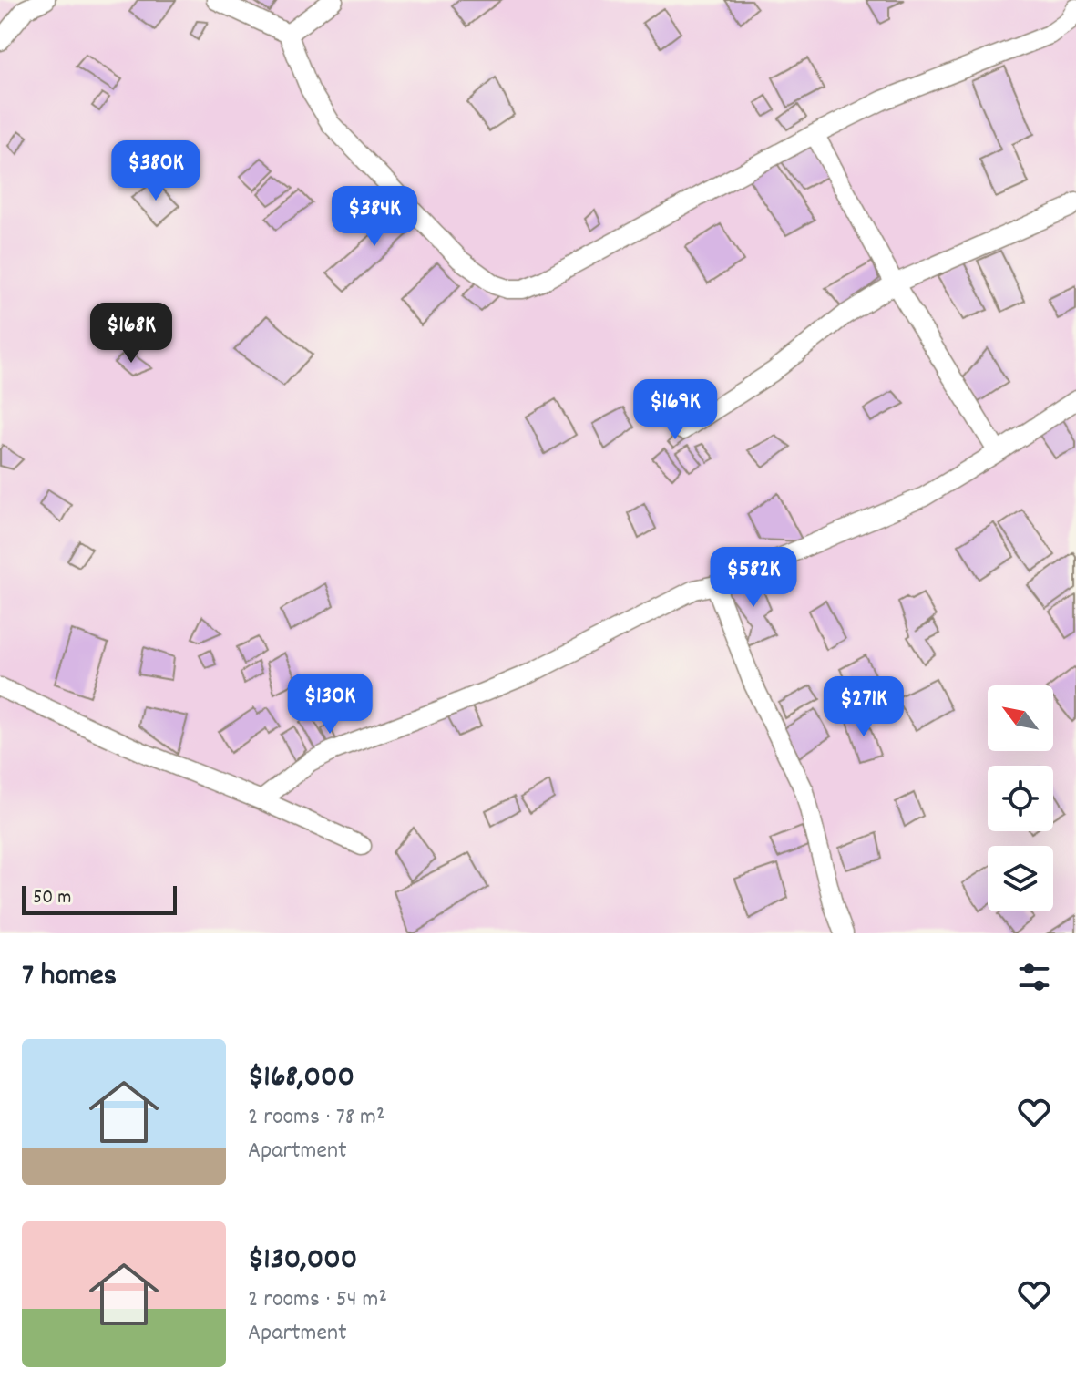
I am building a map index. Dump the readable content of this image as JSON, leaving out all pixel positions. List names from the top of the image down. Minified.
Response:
{"scale_bar":"50 m","north":"top left","page":{"price":["$380K","$384K","$168K","$169K","$582K","$130K","$271K"],"scale":"50 m","heading":"7 homes","list":[{"name":"$168,000","note":"2 rooms · 78 m² · Apartment"},{"name":"$130,000","note":"2 rooms · 54 m² · Apartment"}]}}
